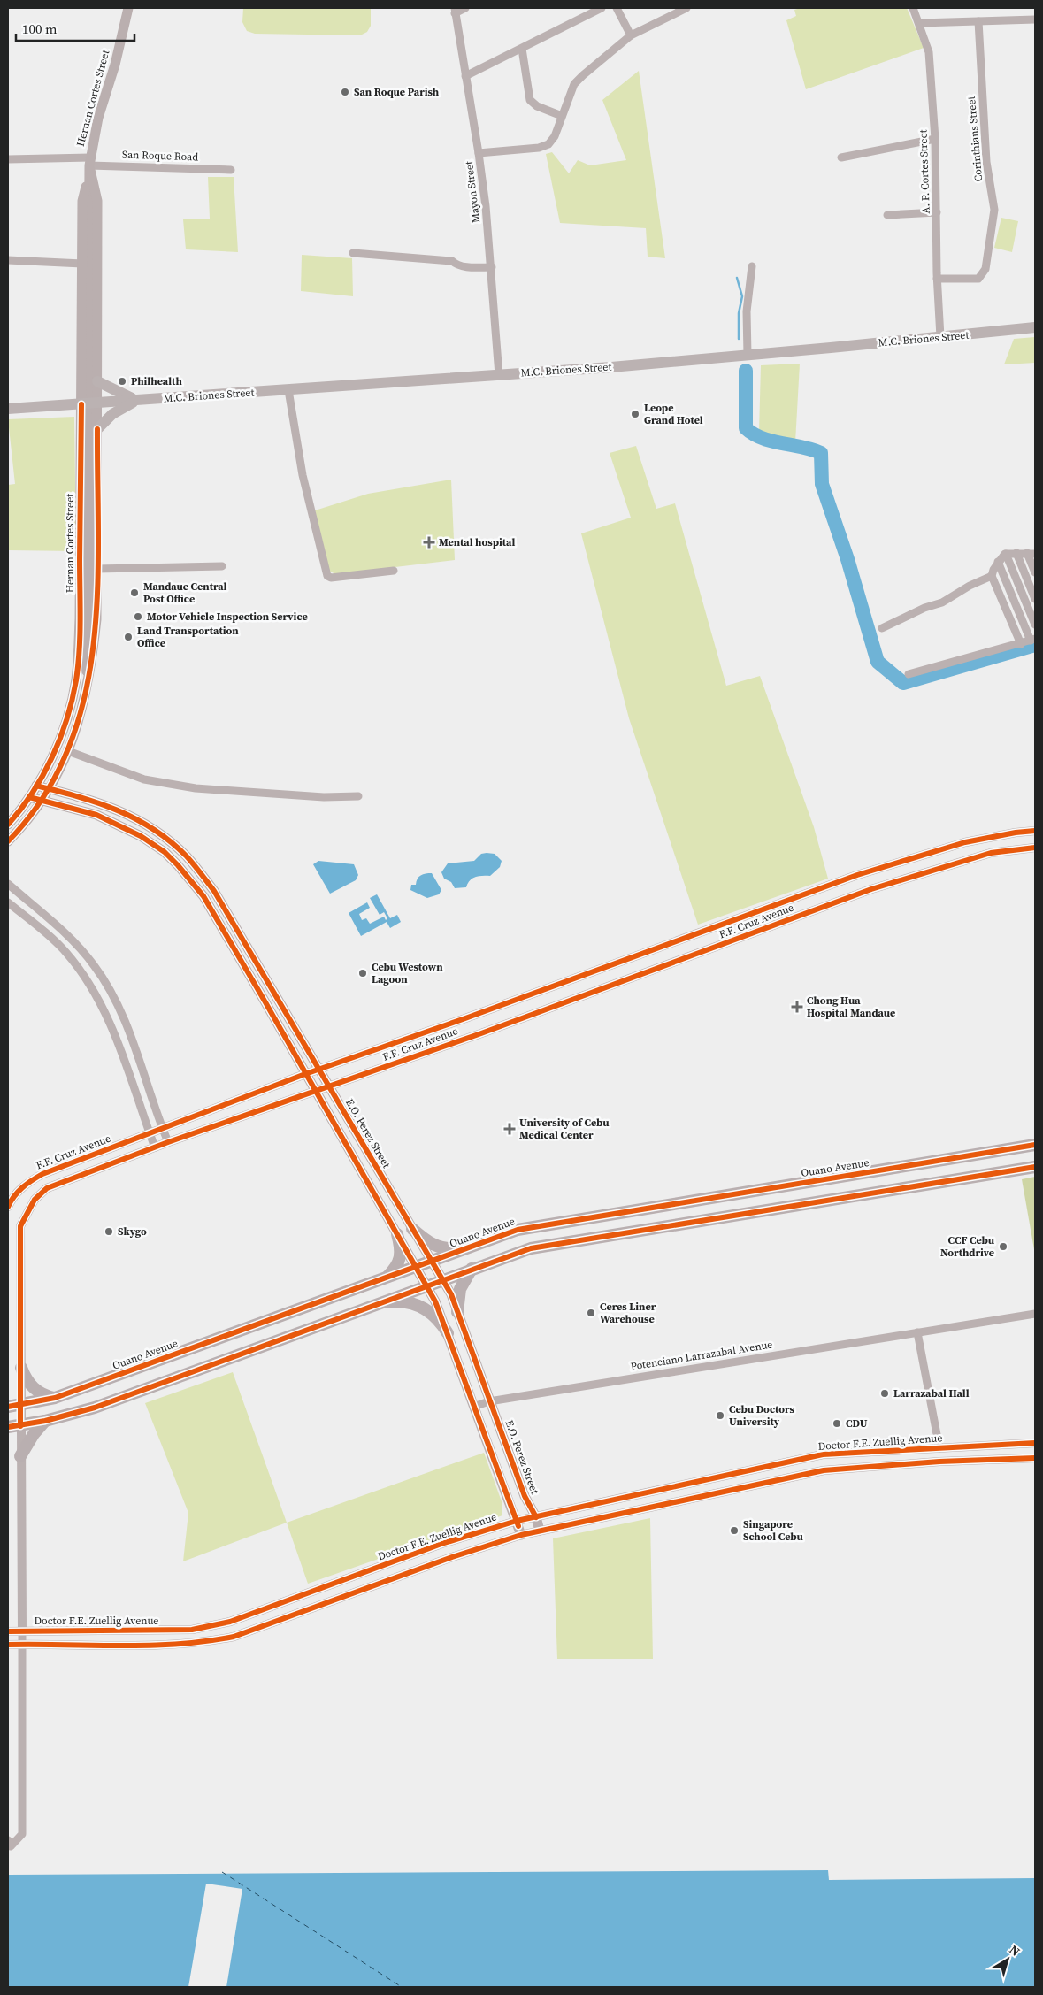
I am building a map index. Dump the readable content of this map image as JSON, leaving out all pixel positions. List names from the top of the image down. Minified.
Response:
{"streets":{"highway":["Ouano Avenue"],"main road":["Hernan Cortes Street","M.C. Briones Street","E.O. Perez Street"],"street":["Corinthians Street","San Roque Road","A. P. Cortes Street","Mayon Street","F.F. Cruz Avenue","Potenciano Larrazabal Avenue","Doctor F.E. Zuellig Avenue"]},"crossings":[["Hernan Cortes Street","San Roque Road"],["Hernan Cortes Street","M.C. Briones Street"],["Hernan Cortes Street","E.O. Perez Street"],["Corinthians Street","A. P. Cortes Street"],["A. P. Cortes Street","M.C. Briones Street"],["Mayon Street","M.C. Briones Street"],["F.F. Cruz Avenue","E.O. Perez Street"],["F.F. Cruz Avenue","Ouano Avenue"],["F.F. Cruz Avenue","Doctor F.E. Zuellig Avenue"],["E.O. Perez Street","Ouano Avenue"],["E.O. Perez Street","Potenciano Larrazabal Avenue"],["E.O. Perez Street","Doctor F.E. Zuellig Avenue"]],"places":{"other":["San Roque Parish","Philhealth","Leope Grand Hotel","Mandaue Central Post Office","Motor Vehicle Inspection Service","Land Transportation Office","Cebu Westown Lagoon","Skygo","CCF Cebu Northdrive","Ceres Liner Warehouse","Larrazabal Hall","Cebu Doctors University","CDU","Singapore School Cebu"],"health":["Mental hospital","Chong Hua Hospital Mandaue","University of Cebu Medical Center"]},"scale_bar":"100 m","north":"top right"}
